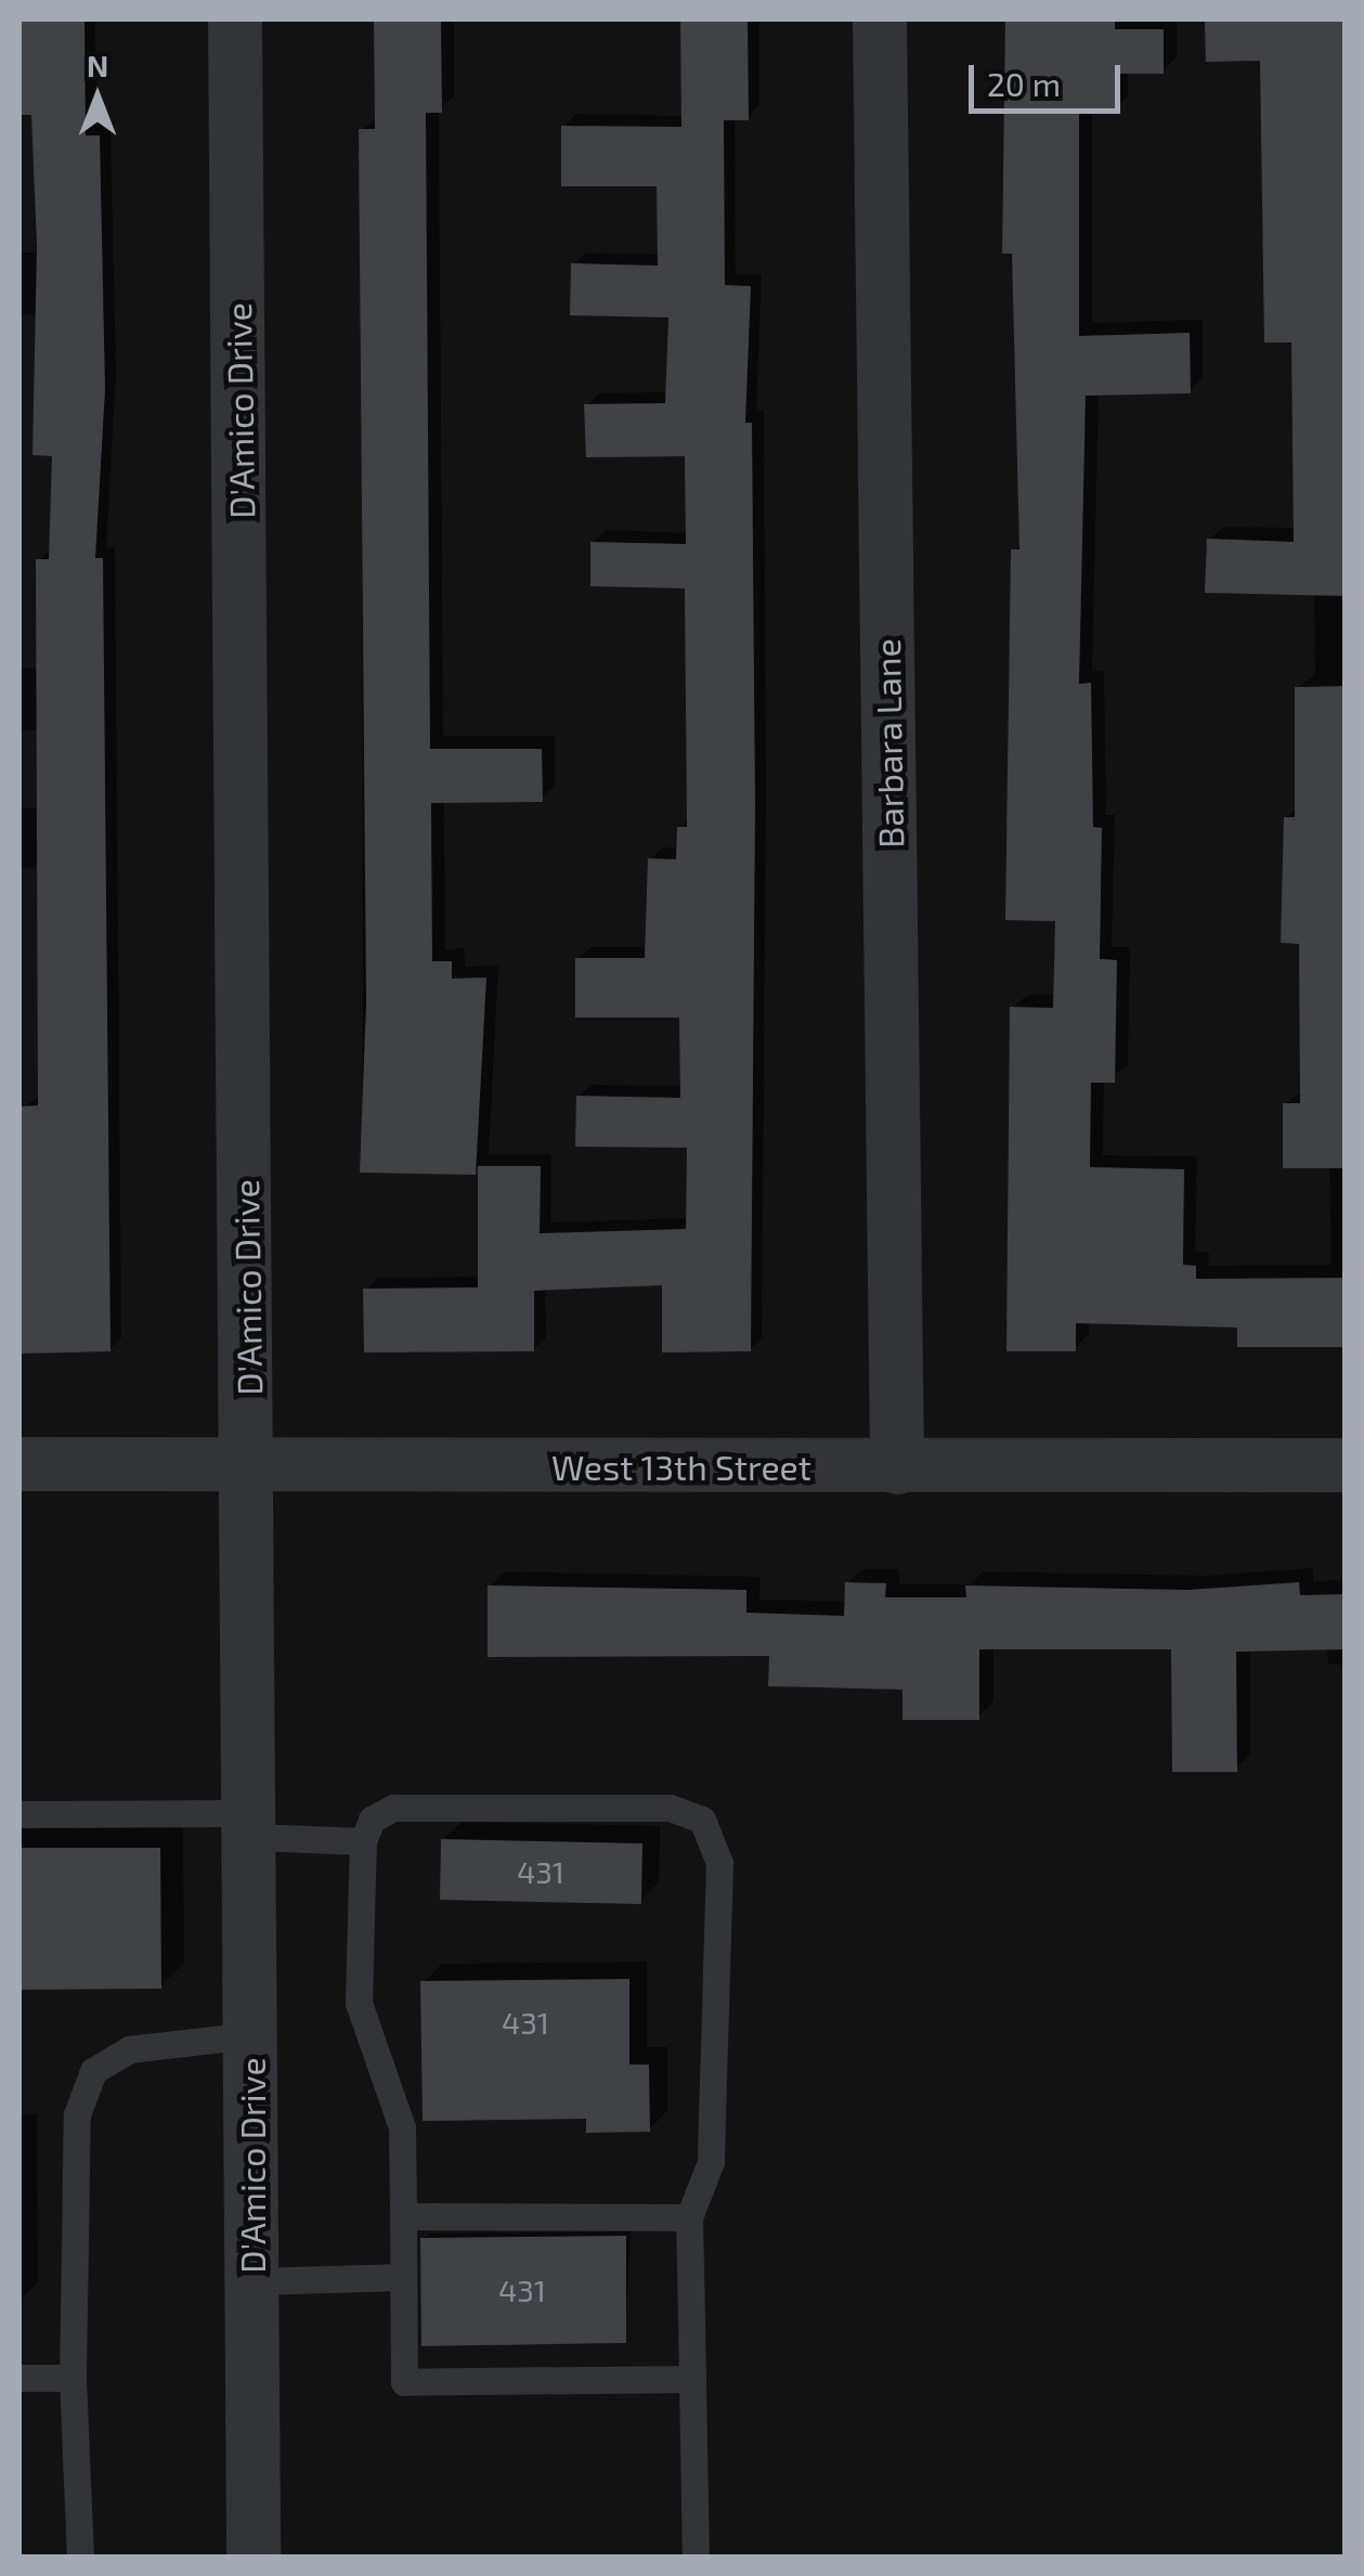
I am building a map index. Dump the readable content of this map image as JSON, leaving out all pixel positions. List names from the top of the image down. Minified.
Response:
{"streets":{"street":["D'Amico Drive","Barbara Lane","West 13th Street"]},"crossings":[["D'Amico Drive","West 13th Street"],["Barbara Lane","West 13th Street"]],"house_numbers":["431","431","431"],"scale_bar":"20 m","north":"top"}
